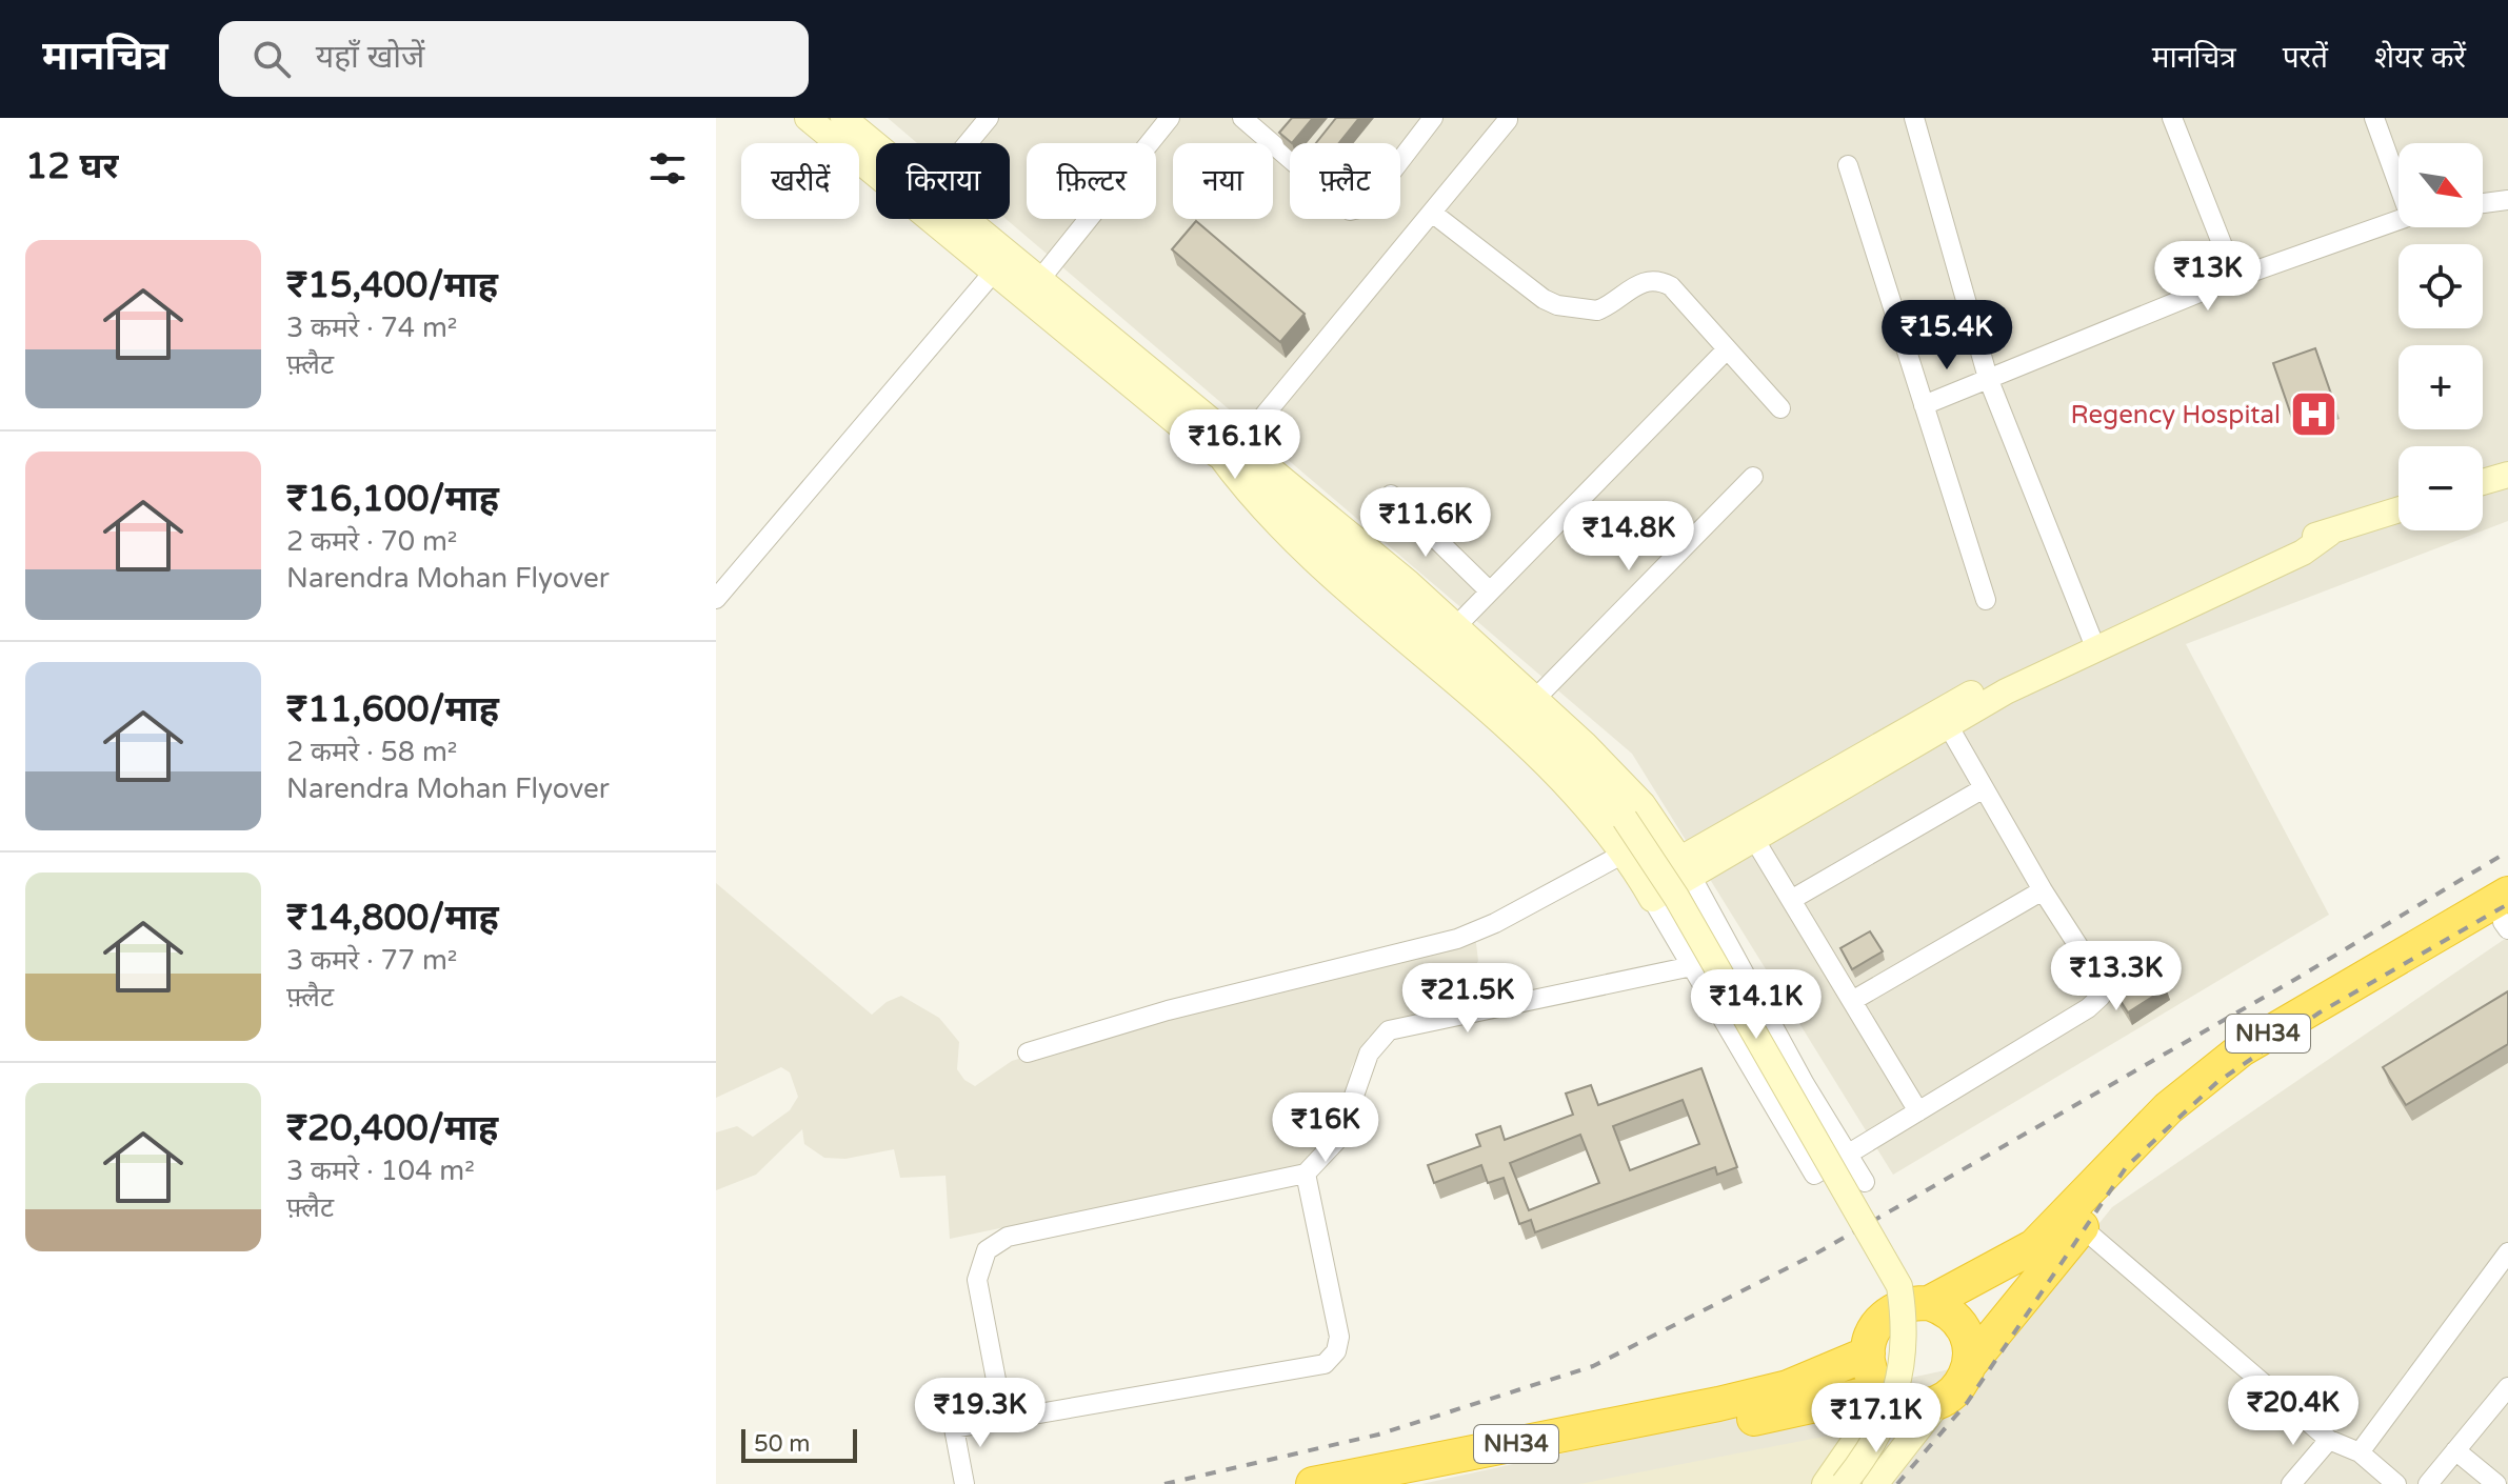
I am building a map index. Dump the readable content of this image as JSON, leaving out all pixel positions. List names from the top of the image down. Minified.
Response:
{"streets":{"highway":["NH34"]},"places":{"hospital":["Regency Hospital"]},"scale_bar":"50 m","north":"bottom right","page":{"header":"मानचित्र","search":"यहाँ खोजें","nav":["मानचित्र","परतें","शेयर करें"],"heading":"12 घर","map_buttons":["+","−"],"chip":["खरीदें","किराया","फ़िल्टर","नया","फ़्लैट"],"list":[{"name":"₹15,400/माह","note":"3 कमरे · 74 m² · फ़्लैट"},{"name":"₹16,100/माह","note":"2 कमरे · 70 m² · Narendra Mohan Flyover"},{"name":"₹11,600/माह","note":"2 कमरे · 58 m² · Narendra Mohan Flyover"},{"name":"₹14,800/माह","note":"3 कमरे · 77 m² · फ़्लैट"},{"name":"₹20,400/माह","note":"3 कमरे · 104 m² · फ़्लैट"}],"price":["₹13K","₹15.4K","₹16.1K","₹11.6K","₹14.8K","₹13.3K","₹21.5K","₹14.1K","₹16K","₹20.4K","₹19.3K","₹17.1K"],"scale":"50 m"}}
